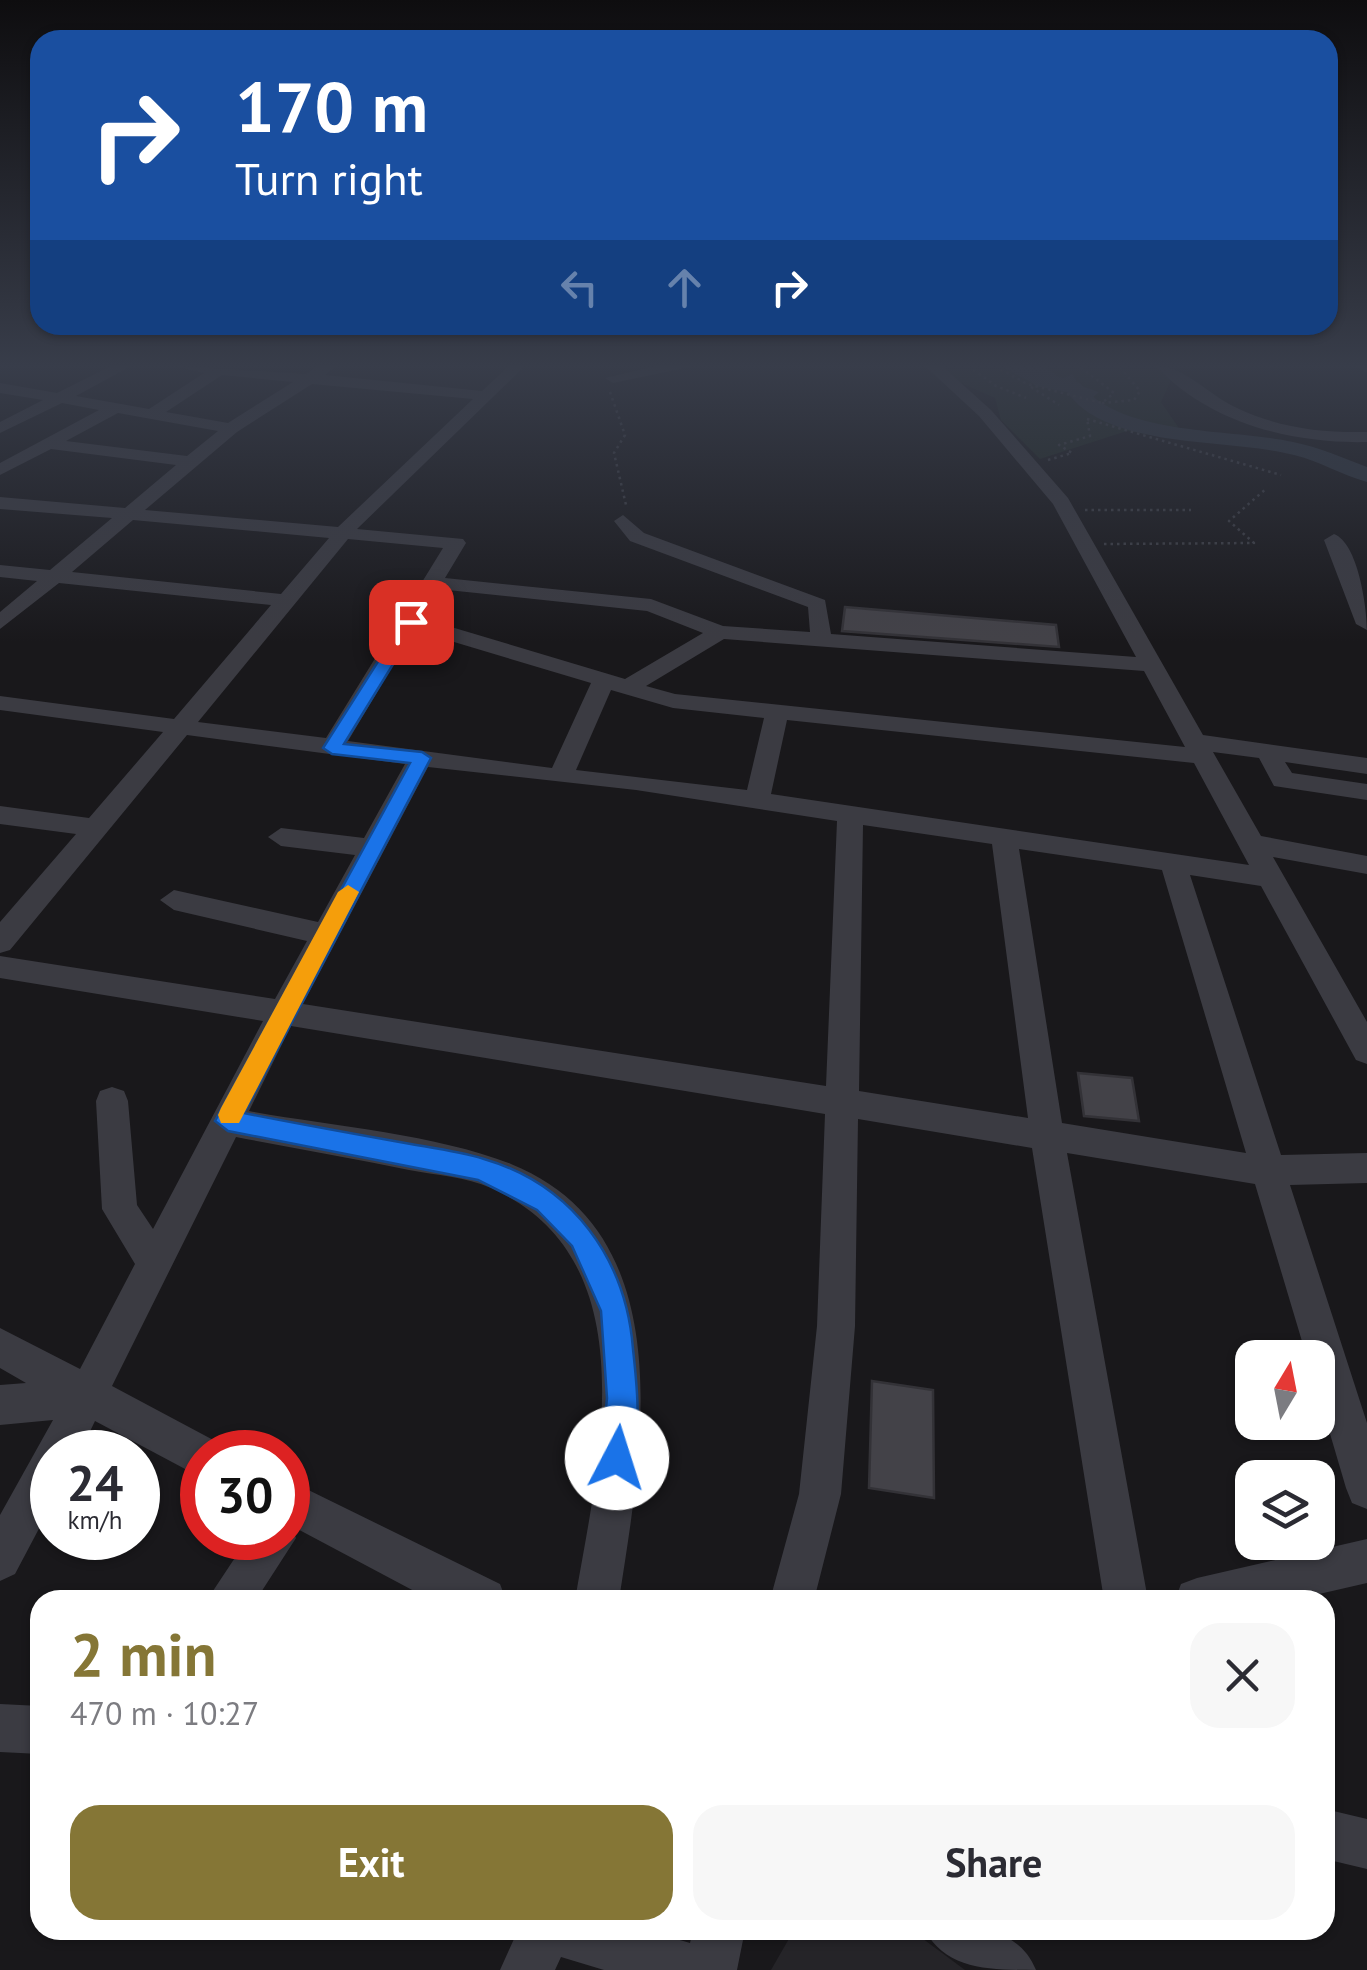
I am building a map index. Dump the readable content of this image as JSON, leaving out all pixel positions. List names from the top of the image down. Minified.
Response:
{"north":"top","page":{"turn":["170 m","Turn right"],"speed":"24 km/h","limit":"30","heading":["2 min","470 m · 10:27"],"buttons":["Exit","Share"]}}
